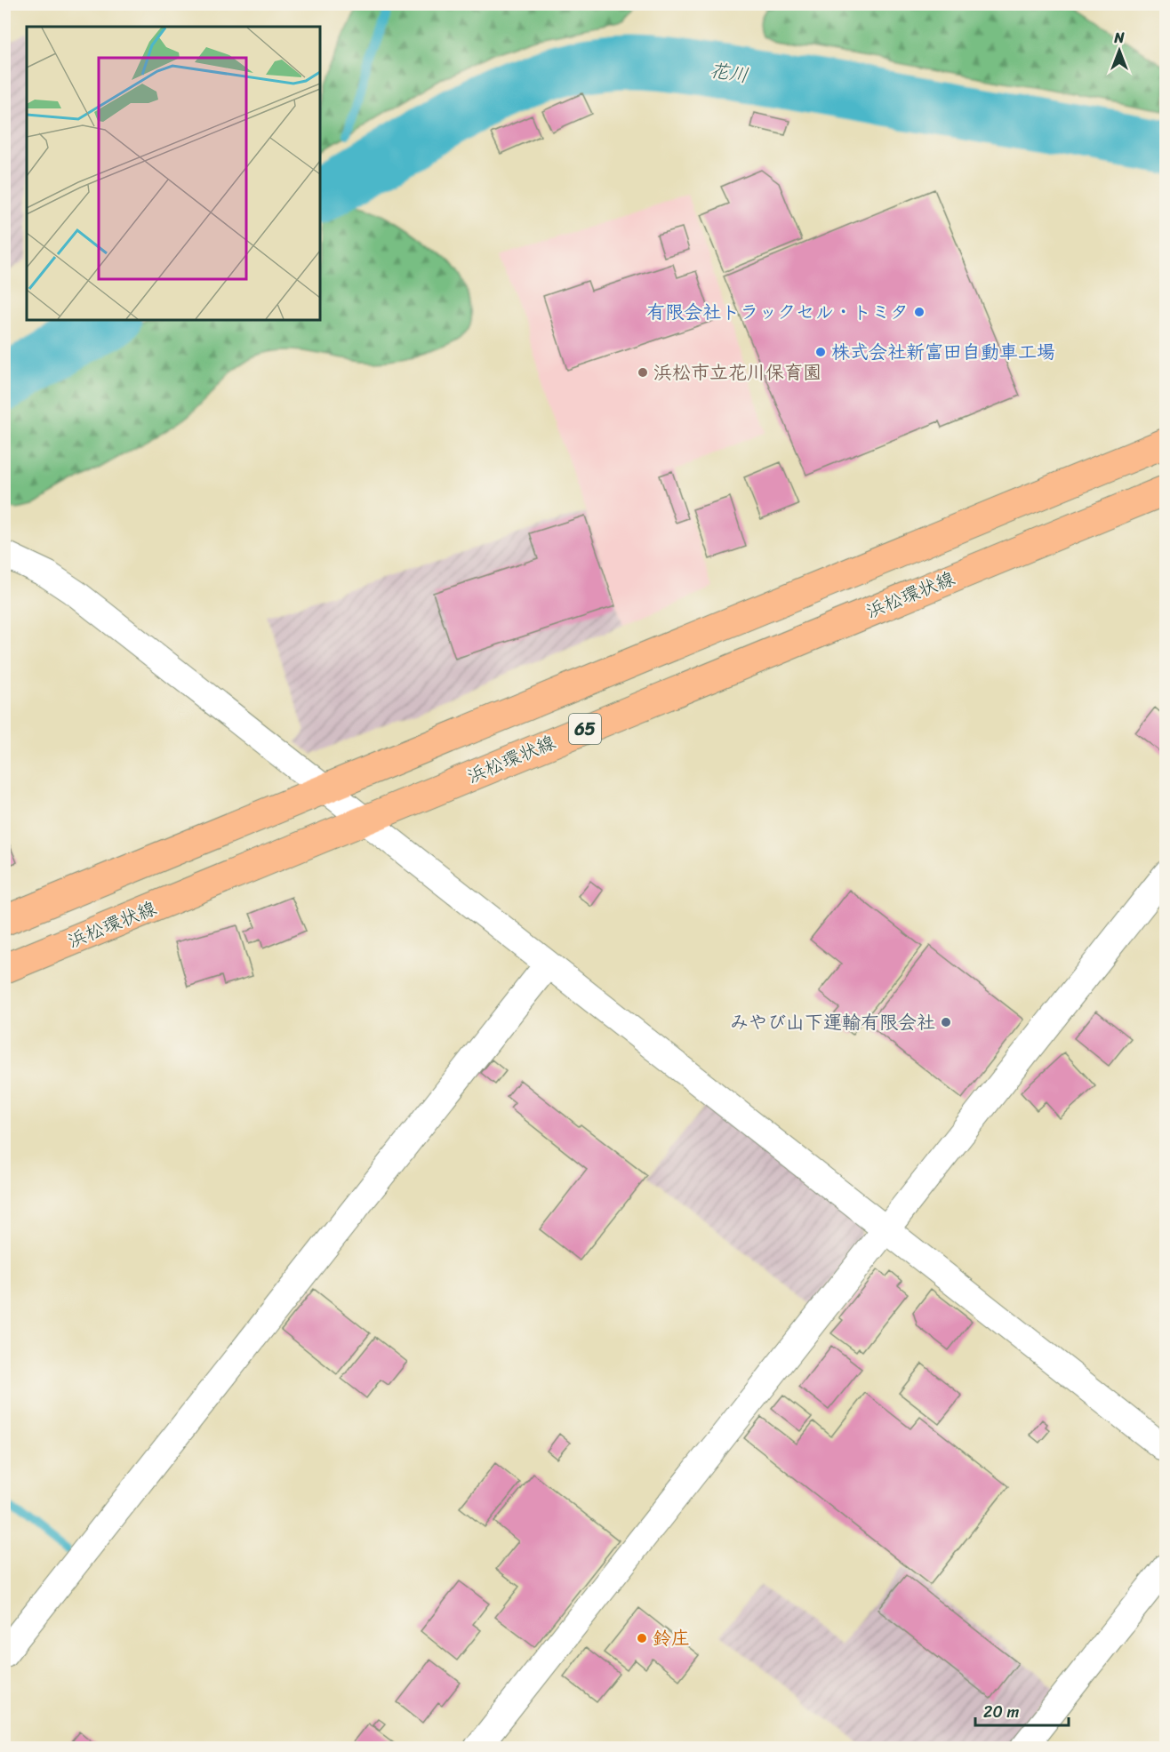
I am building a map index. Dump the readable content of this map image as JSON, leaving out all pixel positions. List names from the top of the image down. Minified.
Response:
{"streets":{"main road":["浜松環状線","65"]},"water":["花川"],"places":["有限会社トラックセル・トミタ","株式会社新富田自動車工場","浜松市立花川保育園","みやび山下運輸有限会社","鈴庄"],"scale_bar":"20 m","north":"top"}
